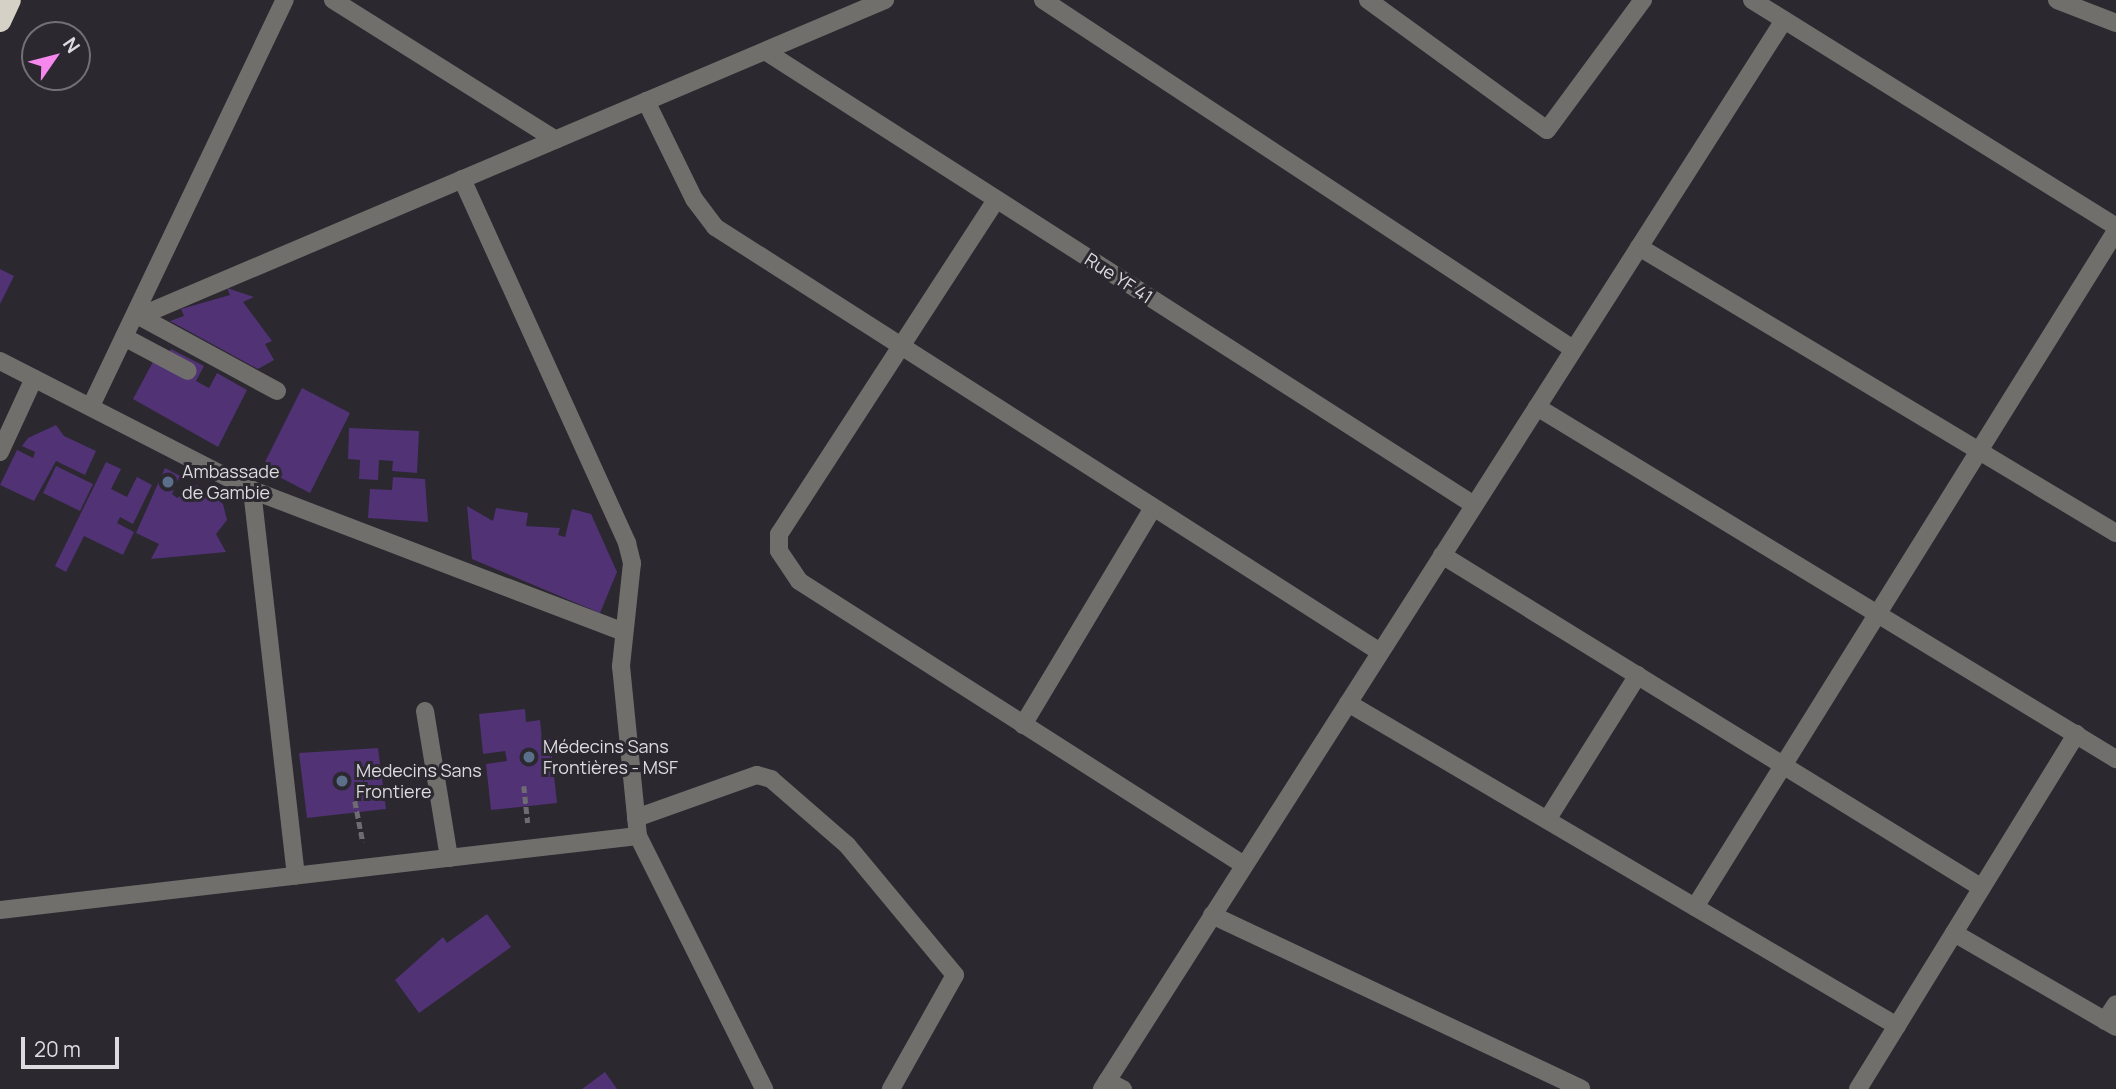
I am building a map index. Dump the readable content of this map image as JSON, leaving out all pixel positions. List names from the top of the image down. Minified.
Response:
{"streets":{"street":["Rue YF 41"]},"places":["Ambassade de Gambie","Médecins Sans Frontières - MSF","Medecins Sans Frontiere"],"scale_bar":"20 m","north":"top right"}
